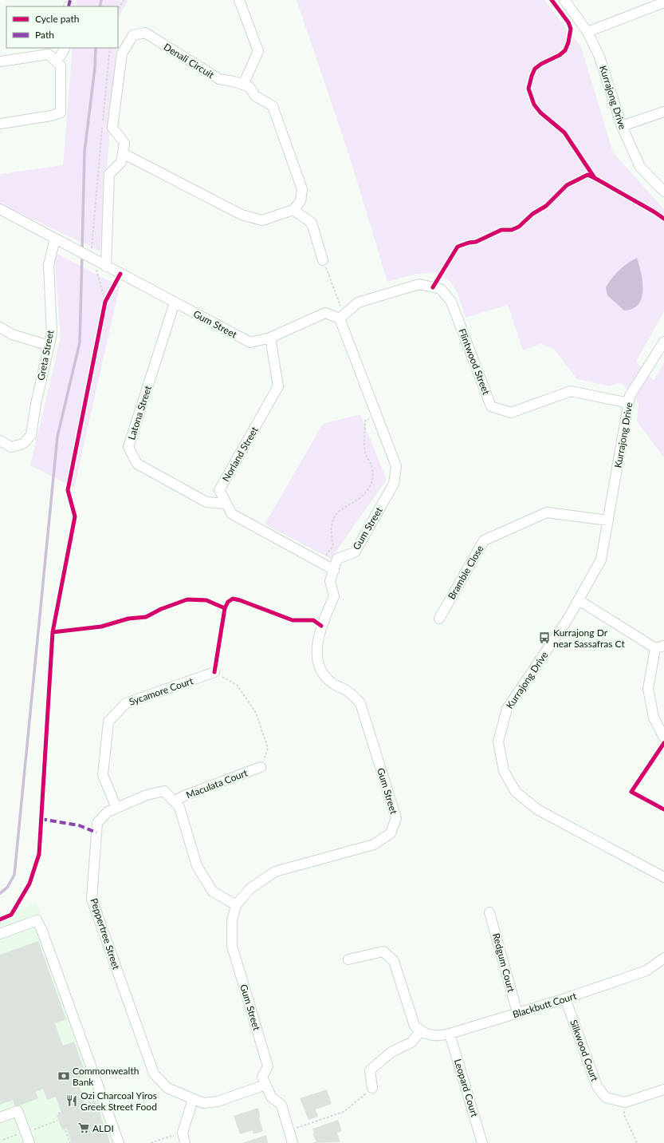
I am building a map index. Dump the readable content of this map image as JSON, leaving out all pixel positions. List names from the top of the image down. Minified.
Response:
{"streets":{"street":["Denali Circuit","Kurrajong Drive","Gum Street","Greta Street","Flintwood Street","Latona Street","Norland Street","Bramble Close","Sycamore Court","Maculata Court","Peppertree Street","Redgum Court","Blackbutt Court","Silkwood Court","Leopard Court"]},"crossings":[["Kurrajong Drive","Flintwood Street"],["Kurrajong Drive","Bramble Close"],["Gum Street","Greta Street"],["Gum Street","Flintwood Street"],["Gum Street","Latona Street"],["Gum Street","Norland Street"],["Gum Street","Peppertree Street"],["Latona Street","Norland Street"],["Sycamore Court","Peppertree Street"],["Maculata Court","Peppertree Street"],["Redgum Court","Blackbutt Court"],["Blackbutt Court","Silkwood Court"],["Blackbutt Court","Leopard Court"]],"places":{"bus stop":["Kurrajong Dr near Sassafras Ct"],"bank":["Commonwealth Bank"],"restaurant":["Ozi Charcoal Yiros Greek Street Food"],"supermarket":["ALDI"]},"legend":["Cycle path","Path"]}
